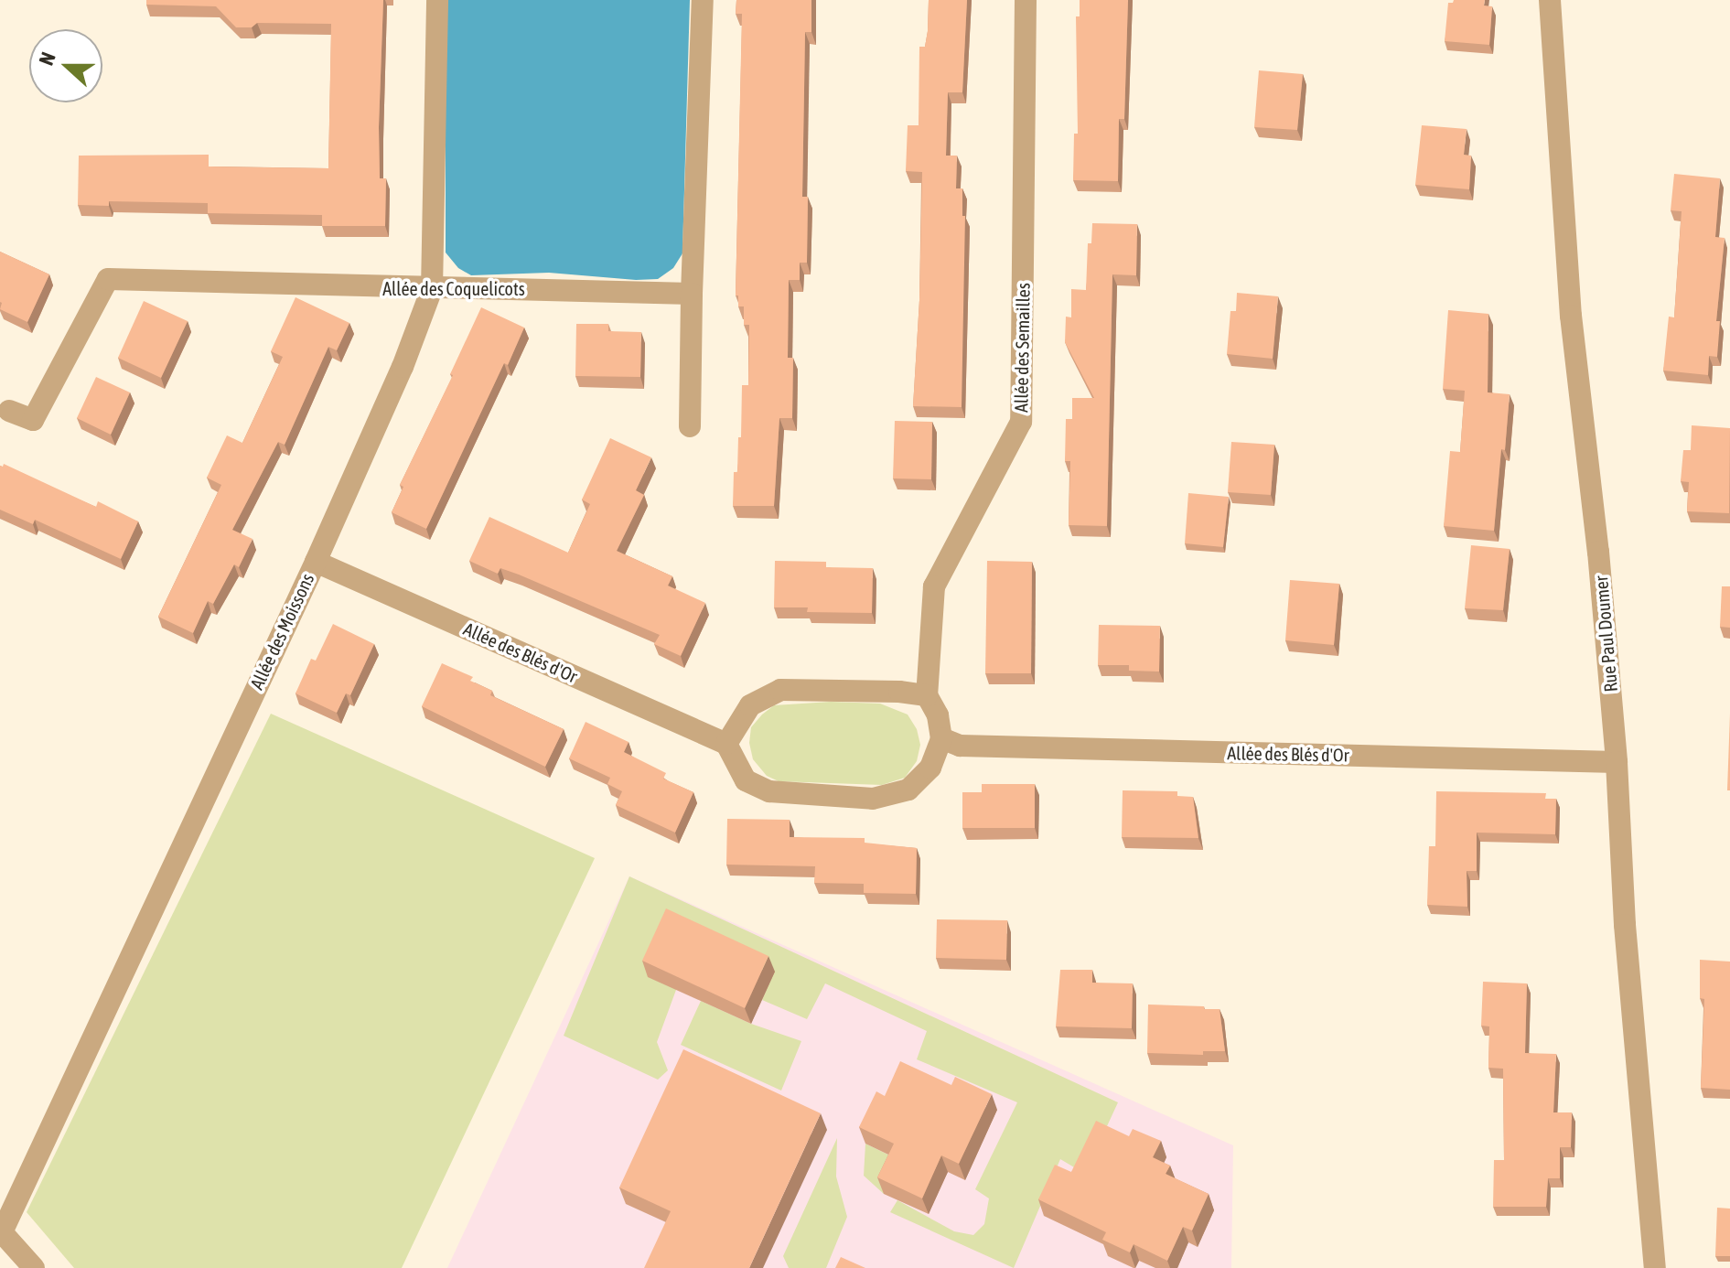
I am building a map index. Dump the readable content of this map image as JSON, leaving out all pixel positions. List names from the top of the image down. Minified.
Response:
{"streets":{"street":["Allée des Coquelicots","Allée des Semailles","Allée des Moissons","Rue Paul Doumer","Allée des Blés d'Or"]},"crossings":[["Allée des Coquelicots","Allée des Moissons"],["Allée des Semailles","Allée des Blés d'Or"],["Allée des Moissons","Allée des Blés d'Or"],["Rue Paul Doumer","Allée des Blés d'Or"]],"north":"left"}
